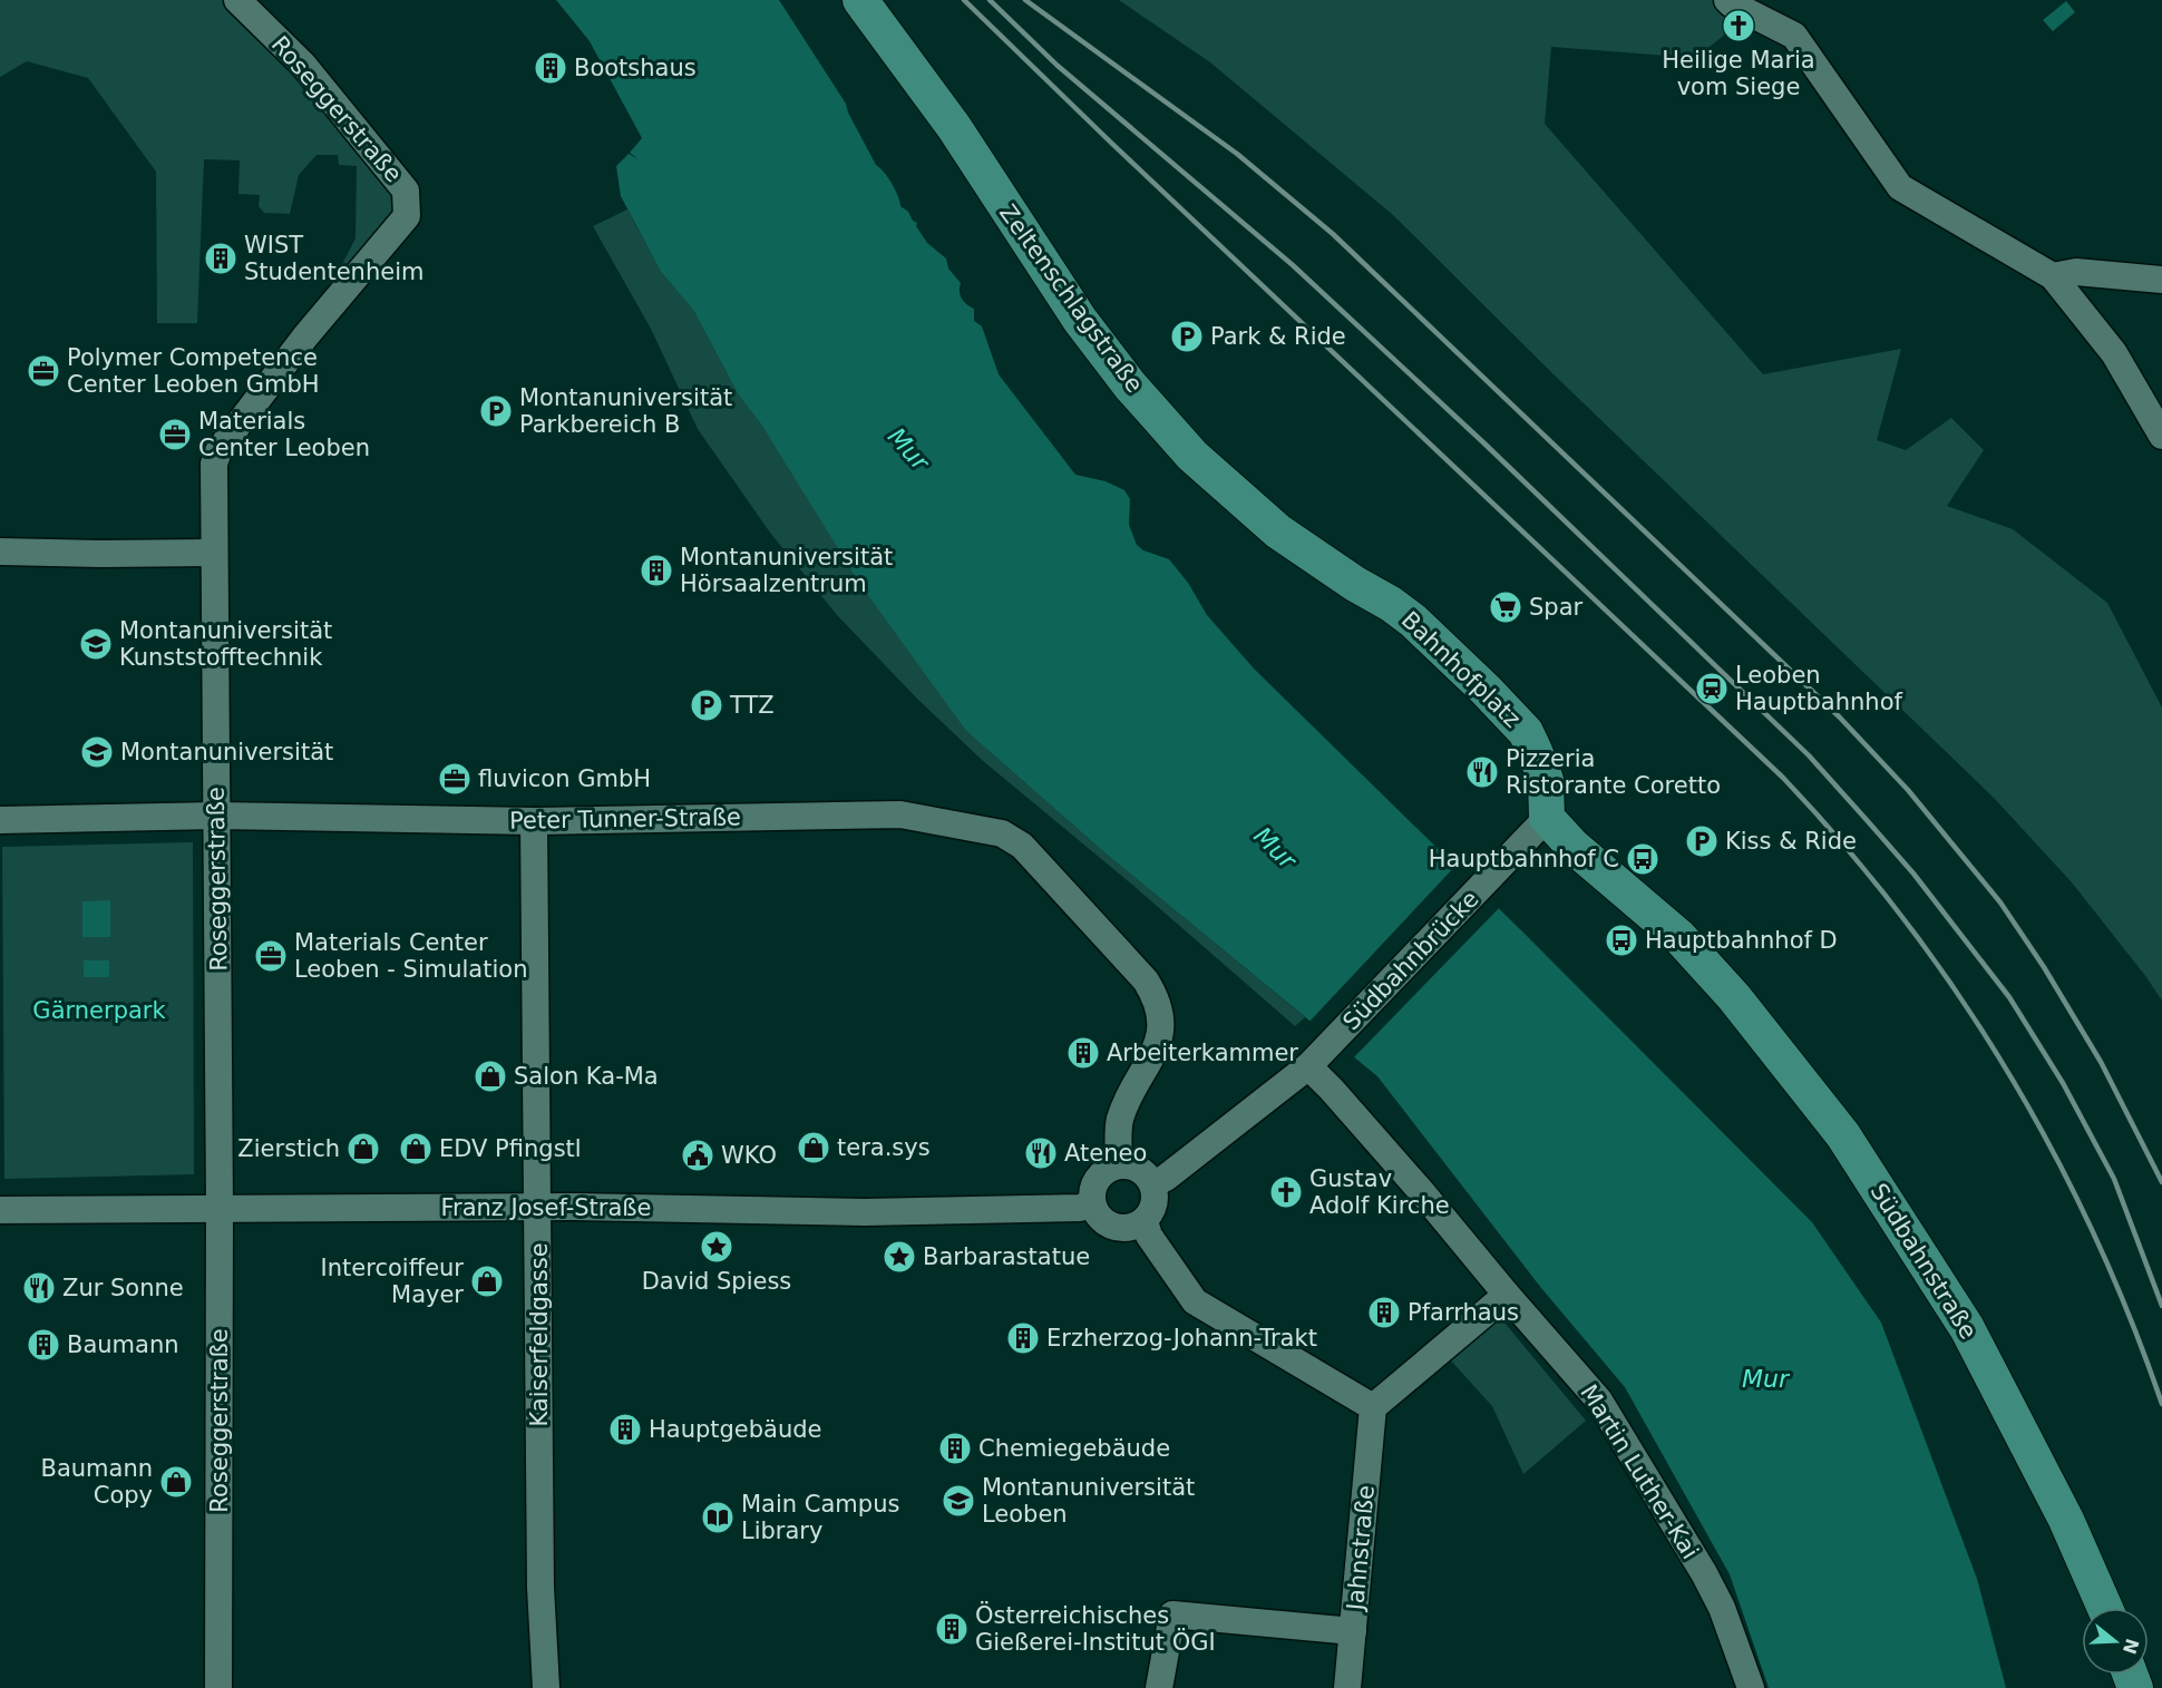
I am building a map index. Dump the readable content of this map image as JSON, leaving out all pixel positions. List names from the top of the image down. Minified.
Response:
{"streets":{"main road":["Zeltenschlagstraße","Bahnhofplatz","Südbahnstraße"],"street":["Roseggerstraße","Peter Tunner-Straße","Südbahnbrücke","Franz Josef-Straße","Kaiserfeldgasse","Martin Luther-Kai","Jahnstraße"]},"crossings":[["Roseggerstraße","Peter Tunner-Straße"],["Roseggerstraße","Franz Josef-Straße"],["Zeltenschlagstraße","Bahnhofplatz"],["Bahnhofplatz","Südbahnbrücke"],["Bahnhofplatz","Südbahnstraße"],["Peter Tunner-Straße","Südbahnbrücke"],["Peter Tunner-Straße","Franz Josef-Straße"],["Peter Tunner-Straße","Kaiserfeldgasse"],["Südbahnbrücke","Franz Josef-Straße"],["Südbahnbrücke","Südbahnstraße"],["Südbahnbrücke","Martin Luther-Kai"],["Franz Josef-Straße","Kaiserfeldgasse"]],"water":["Mur"],"parks":["Gärnerpark"],"places":{"church":["Heilige Maria vom Siege","Gustav Adolf Kirche"],"building":["Bootshaus","WIST Studentenheim","Montanuniversität Hörsaalzentrum","Arbeiterkammer","Pfarrhaus","Erzherzog-Johann-Trakt","Baumann","Hauptgebäude","Chemiegebäude","Österreichisches Gießerei-Institut ÖGI"],"parking":["Park & Ride","Montanuniversität Parkbereich B","TTZ","Kiss & Ride"],"office":["Polymer Competence Center Leoben GmbH","Materials Center Leoben","fluvicon GmbH","Materials Center Leoben - Simulation"],"supermarket":["Spar"],"school or university":["Montanuniversität Kunststofftechnik","Montanuniversität","Montanuniversität Leoben"],"station":["Leoben Hauptbahnhof"],"restaurant":["Pizzeria Ristorante Coretto","Ateneo","Zur Sonne"],"bus stop":["Hauptbahnhof C","Hauptbahnhof D"],"shop":["Salon Ka-Ma","tera.sys","Zierstich","EDV Pfingstl","Intercoiffeur Mayer","Baumann Copy"],"public building":["WKO"],"place":["David Spiess","Barbarastatue"],"library":["Main Campus Library"]},"north":"right"}
